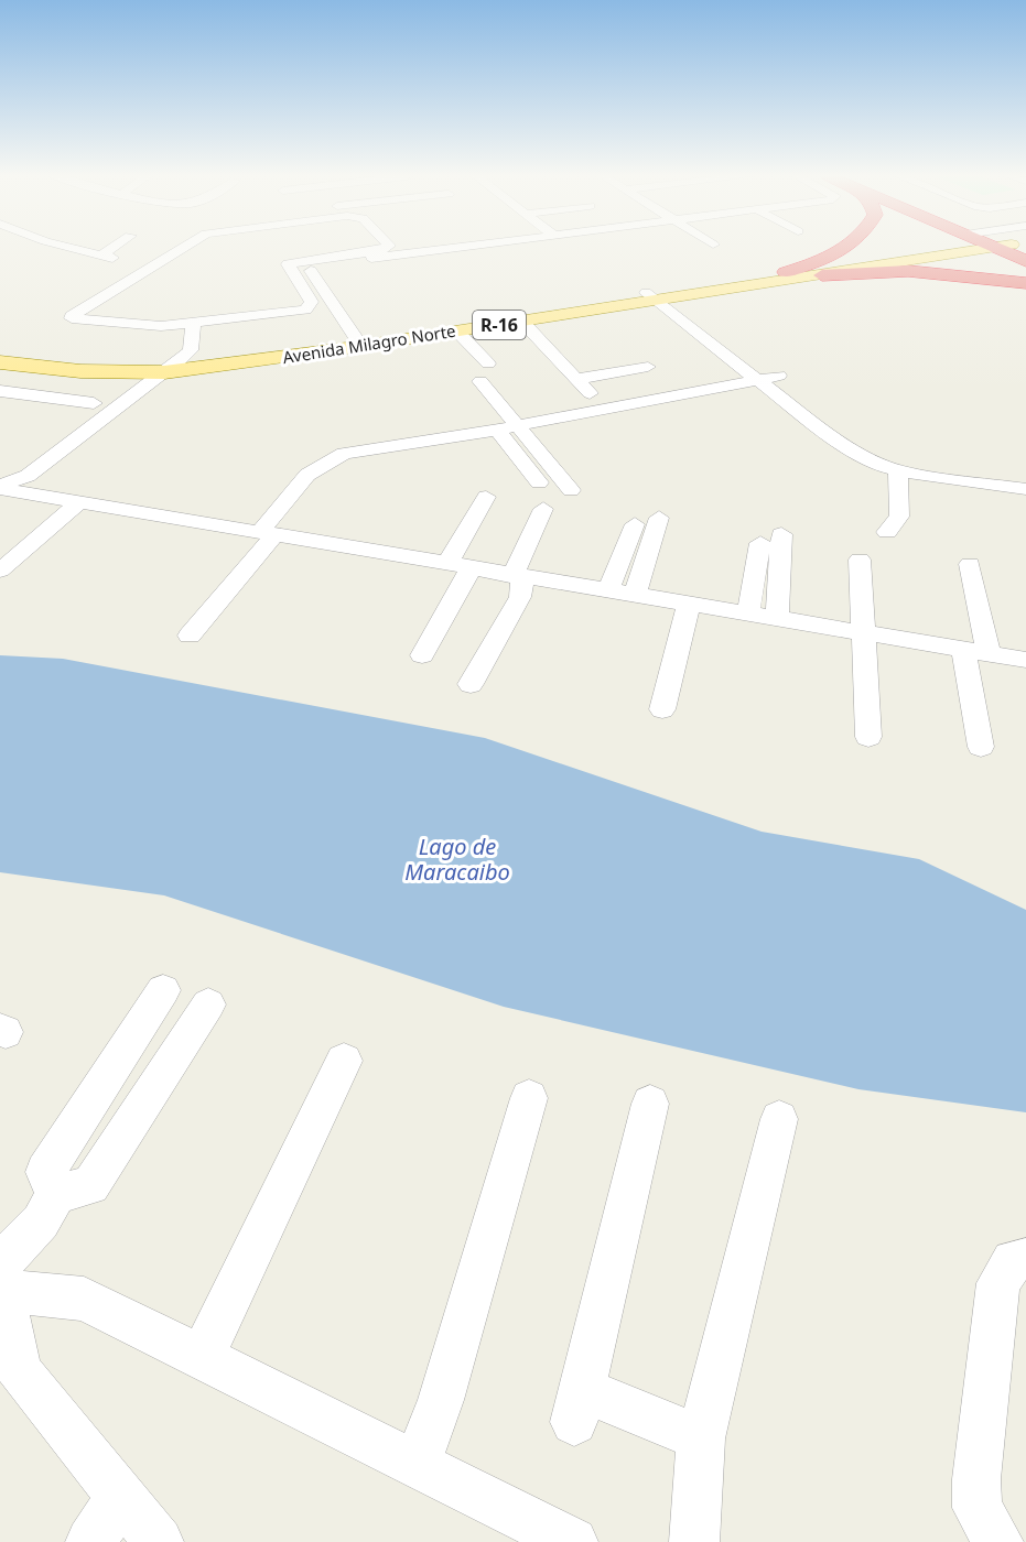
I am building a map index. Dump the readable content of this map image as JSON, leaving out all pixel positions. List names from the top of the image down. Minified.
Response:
{"streets":{"main road":["R-16","Avenida Milagro Norte"]},"water":["Lago de Maracaibo"]}
